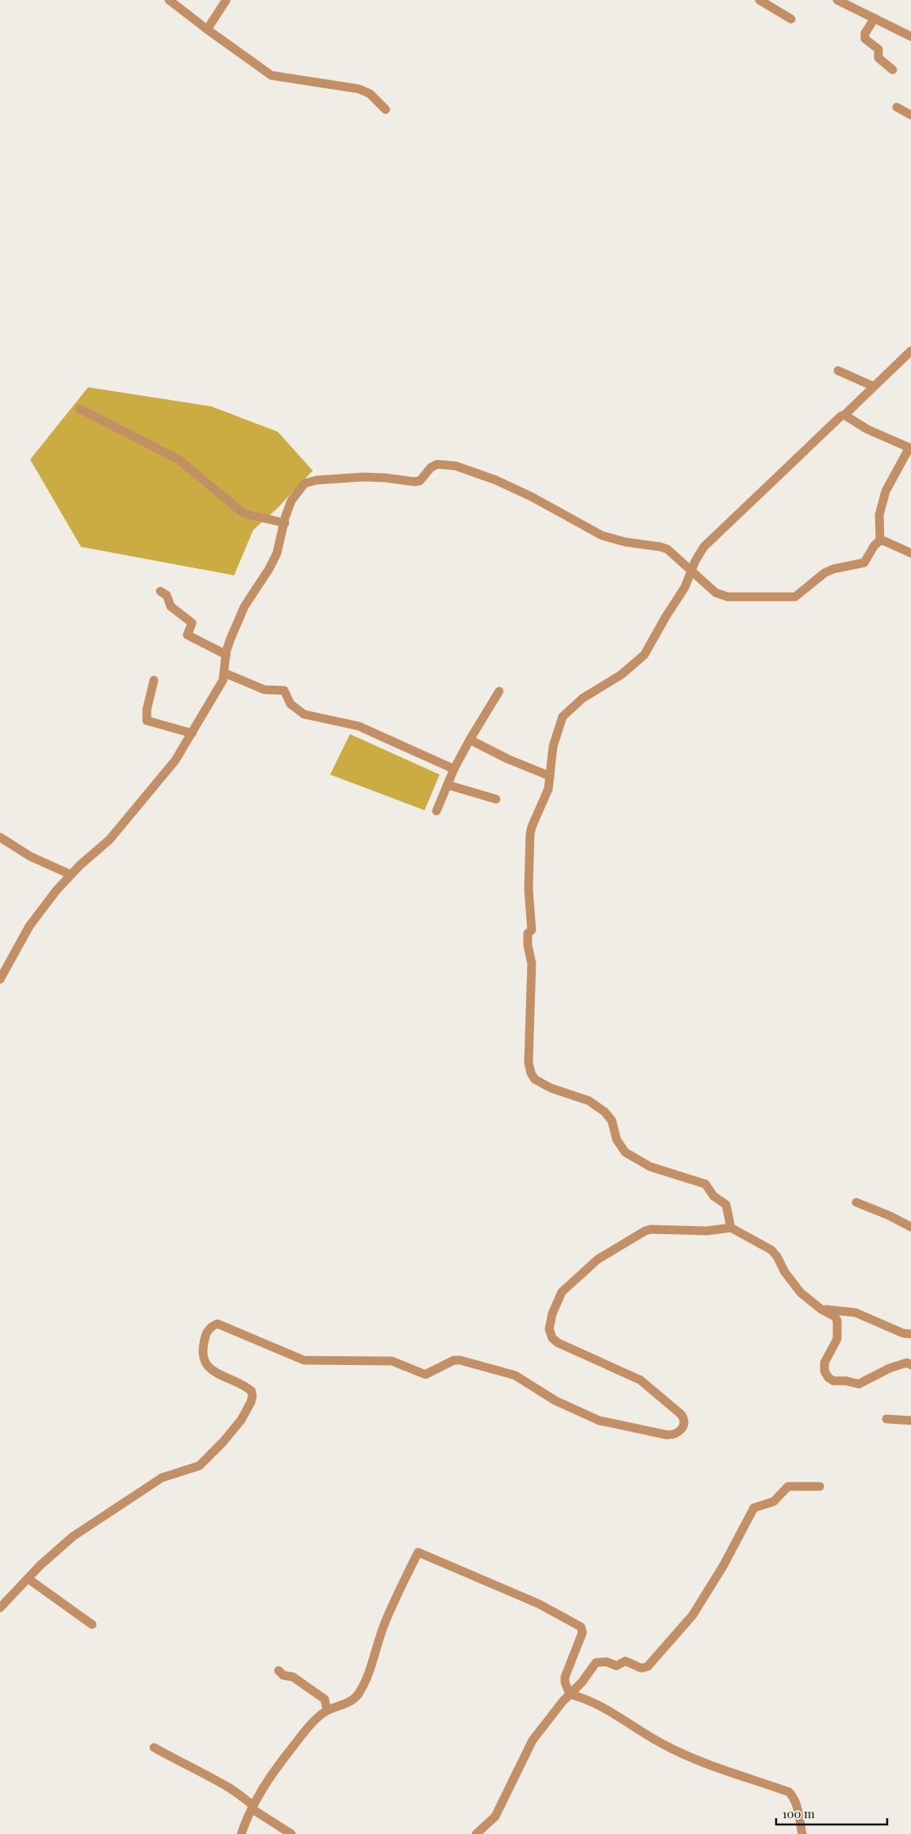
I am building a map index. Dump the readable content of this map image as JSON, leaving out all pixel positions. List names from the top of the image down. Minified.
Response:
{"scale_bar":"100 m"}
